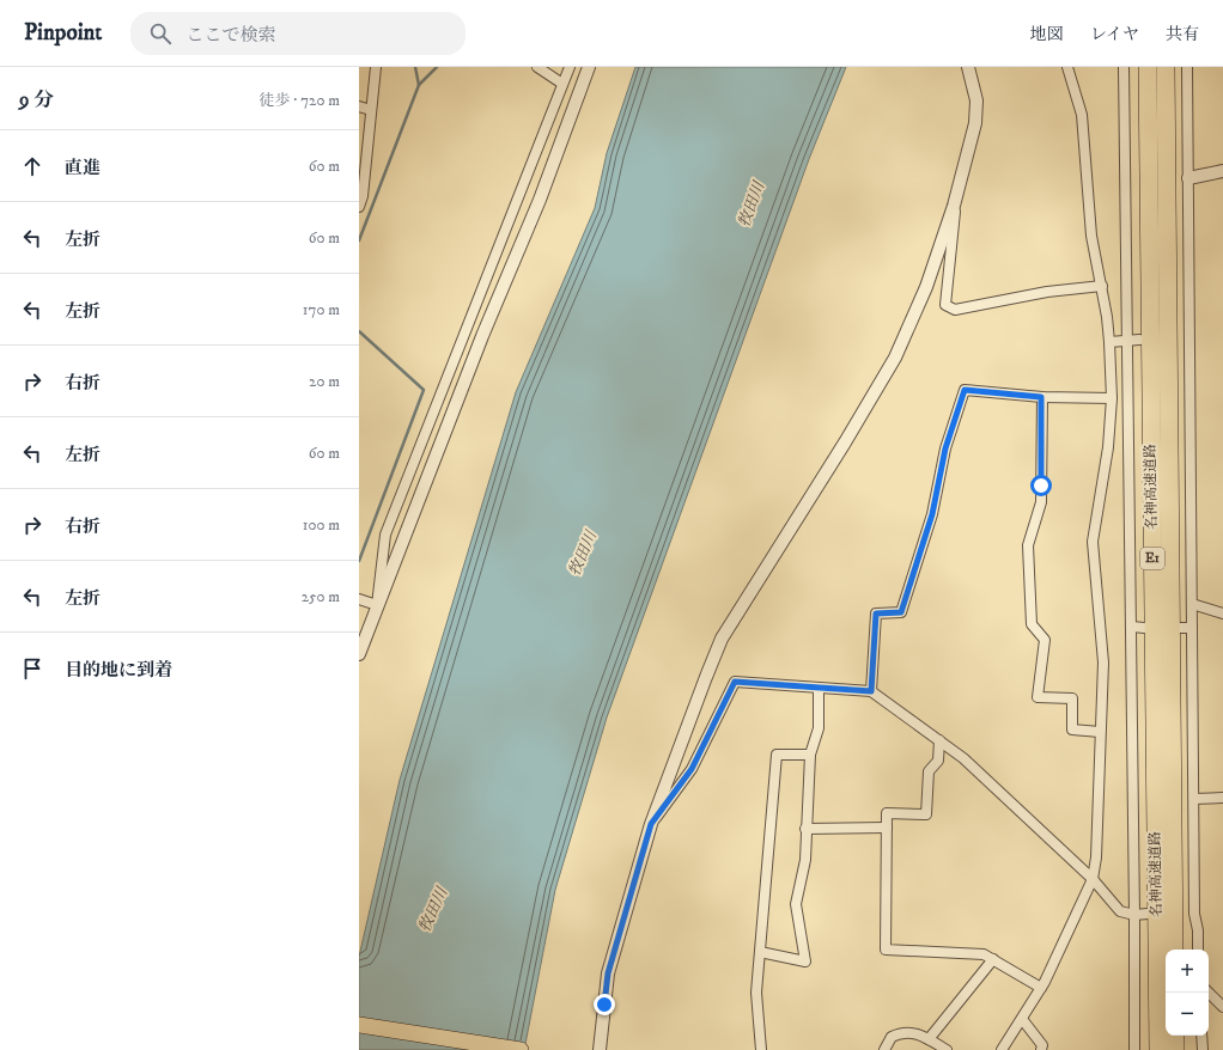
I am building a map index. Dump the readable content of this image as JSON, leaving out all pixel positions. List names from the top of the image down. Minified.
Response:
{"streets":{"highway":["名神高速道路","E1"]},"water":["牧田川"],"page":{"header":"Pinpoint","search":"ここで検索","nav":["地図","レイヤ","共有"],"heading":["9 分","徒歩 · 720 m"],"list":[["直進","60 m"],["左折","60 m"],["左折","170 m"],["右折","20 m"],["左折","60 m"],["右折","100 m"],["左折","250 m"],"目的地に到着"],"map_buttons":["+","−"]}}
